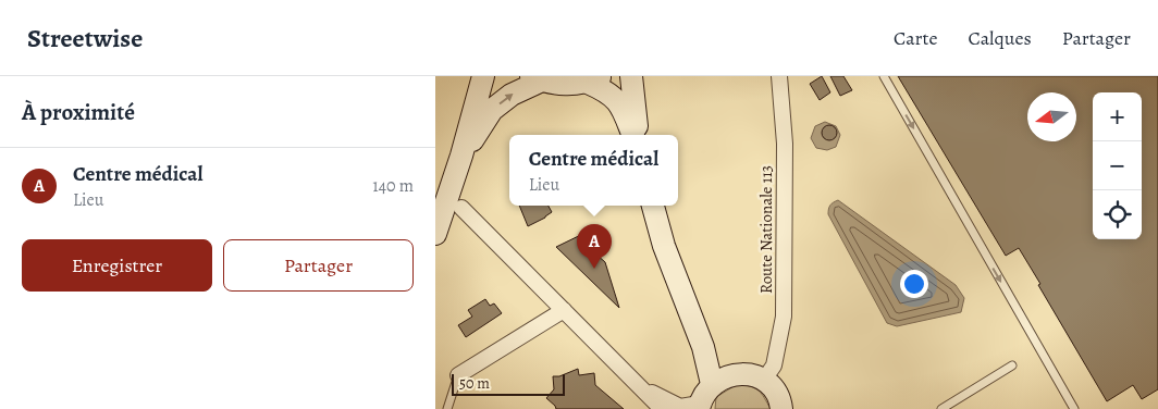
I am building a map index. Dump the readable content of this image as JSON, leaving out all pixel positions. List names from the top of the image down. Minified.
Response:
{"streets":{"street":["Route Nationale 113"]},"scale_bar":"50 m","north":"left","page":{"header":"Streetwise","nav":["Carte","Calques","Partager"],"heading":"À proximité","map_buttons":["+","−"],"popup":["Centre médical","Lieu"],"list":[{"mark":"A","name":"Centre médical","note":"Lieu","value":"140 m"}],"buttons":["Enregistrer","Partager"],"pins":"A","scale":"50 m"}}
